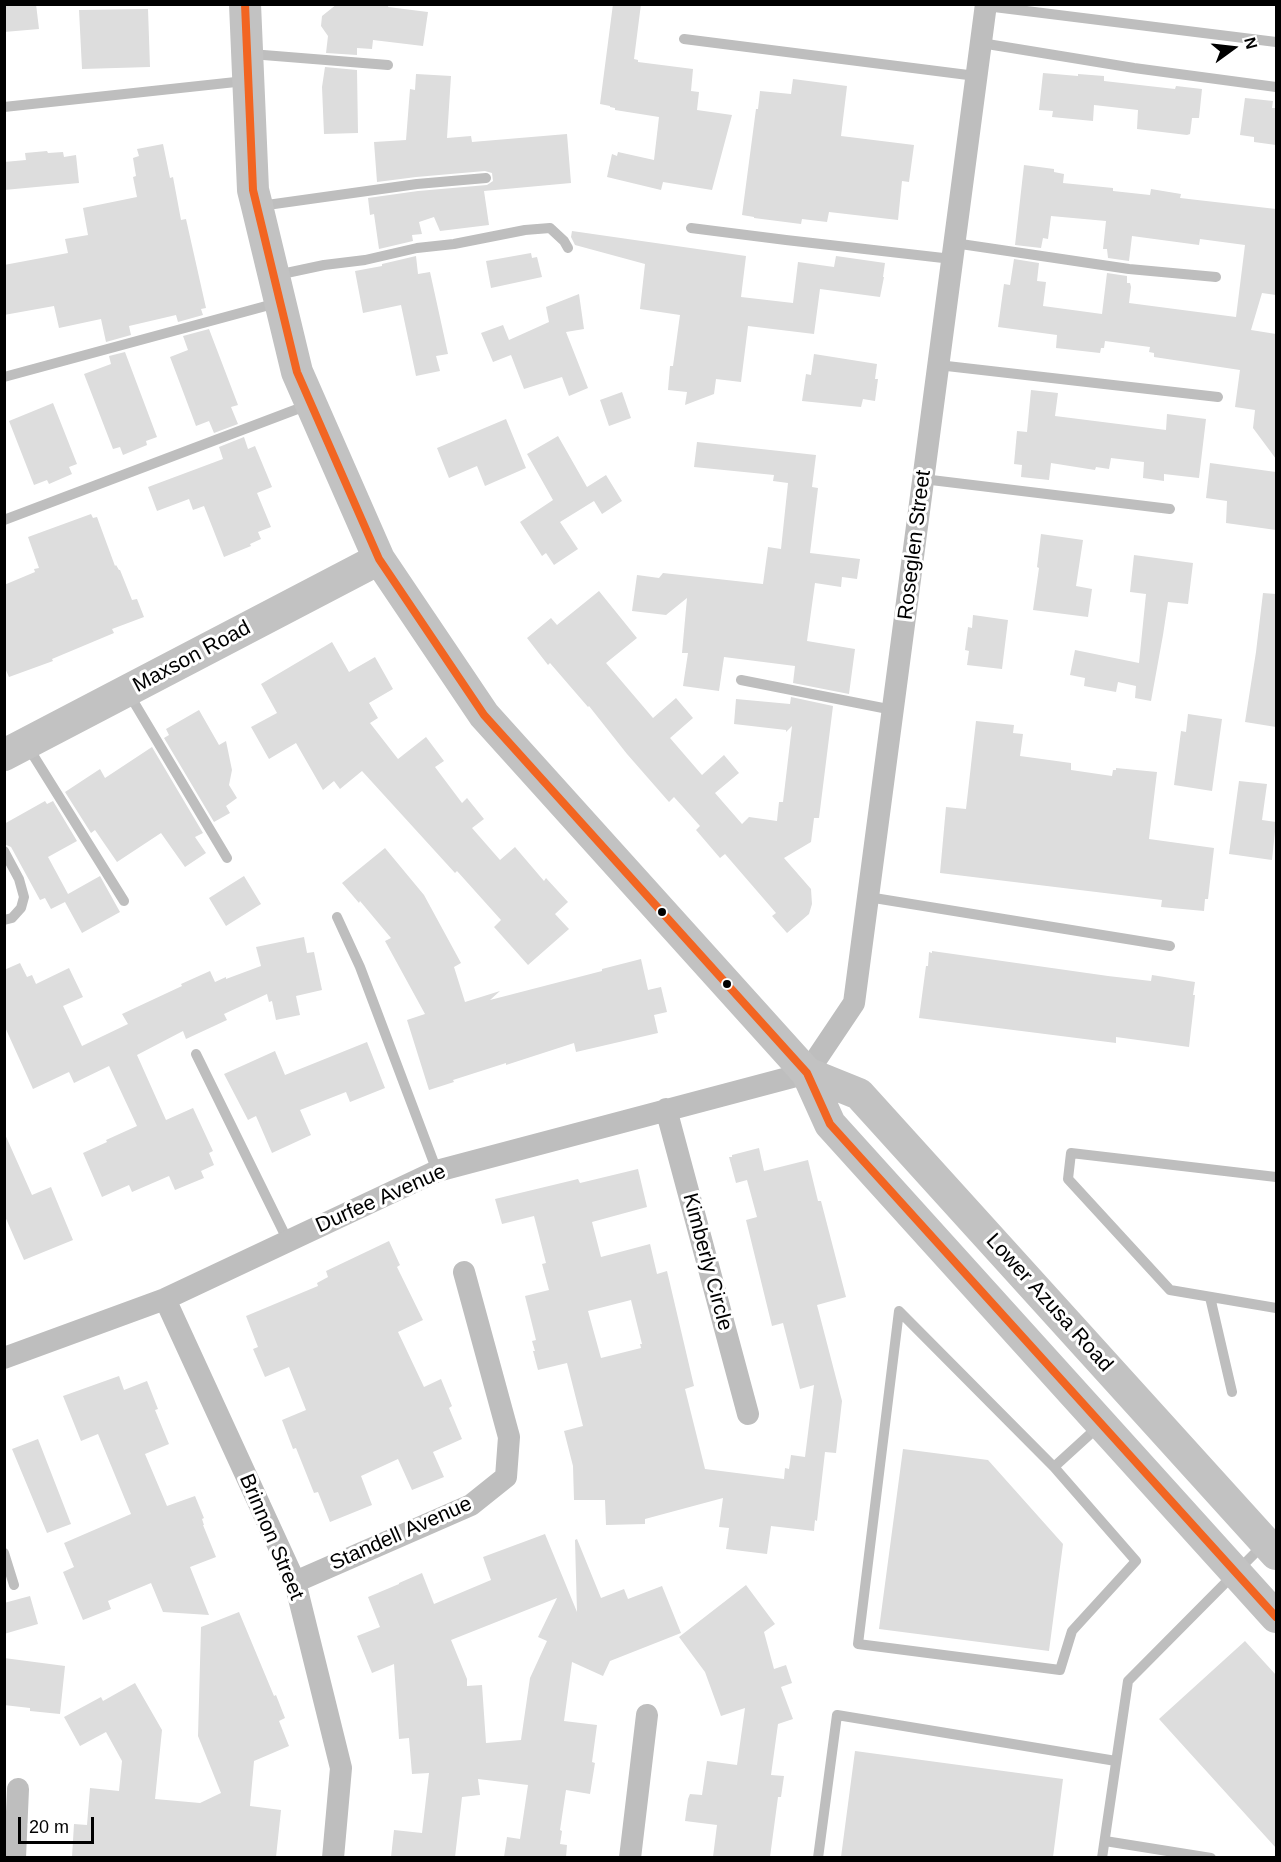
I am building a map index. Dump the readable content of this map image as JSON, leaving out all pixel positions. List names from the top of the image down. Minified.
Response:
{"streets":{"main road":["Maxson Road","Lower Azusa Road"],"street":["Roseglen Street","Durfee Avenue","Kimberly Circle","Standell Avenue","Brinnon Street"]},"crossings":[["Roseglen Street","Durfee Avenue"],["Roseglen Street","Lower Azusa Road"],["Maxson Road","Lower Azusa Road"],["Durfee Avenue","Kimberly Circle"],["Durfee Avenue","Lower Azusa Road"],["Durfee Avenue","Brinnon Street"],["Standell Avenue","Brinnon Street"]],"scale_bar":"20 m","north":"right"}
